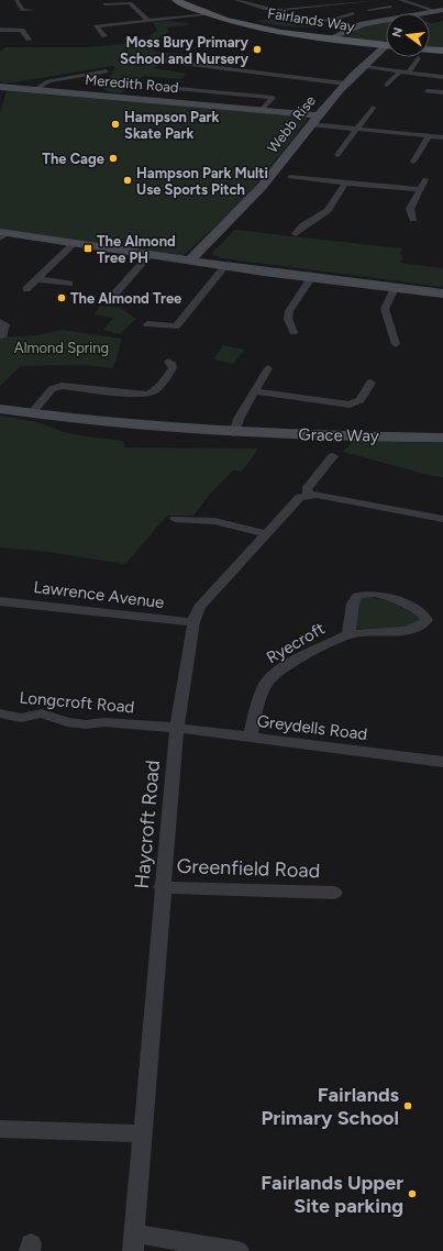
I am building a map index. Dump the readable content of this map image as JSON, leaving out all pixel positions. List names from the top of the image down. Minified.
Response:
{"streets":{"main road":["Fairlands Way"],"street":["Meredith Road","Webb Rise","Grace Way","Lawrence Avenue","Ryecroft","Longcroft Road","Greydells Road","Haycroft Road","Greenfield Road"]},"crossings":[["Meredith Road","Webb Rise"],["Lawrence Avenue","Haycroft Road"],["Ryecroft","Greydells Road"],["Longcroft Road","Greydells Road"],["Longcroft Road","Haycroft Road"],["Greydells Road","Haycroft Road"],["Haycroft Road","Greenfield Road"]],"parks":["Almond Spring"],"places":{"other":["Moss Bury Primary School and Nursery","Hampson Park Skate Park","The Cage","Hampson Park Multi Use Sports Pitch","The Almond Tree","Fairlands Primary School","Fairlands Upper Site parking"],"transit":["The Almond Tree PH"]},"north":"left"}
